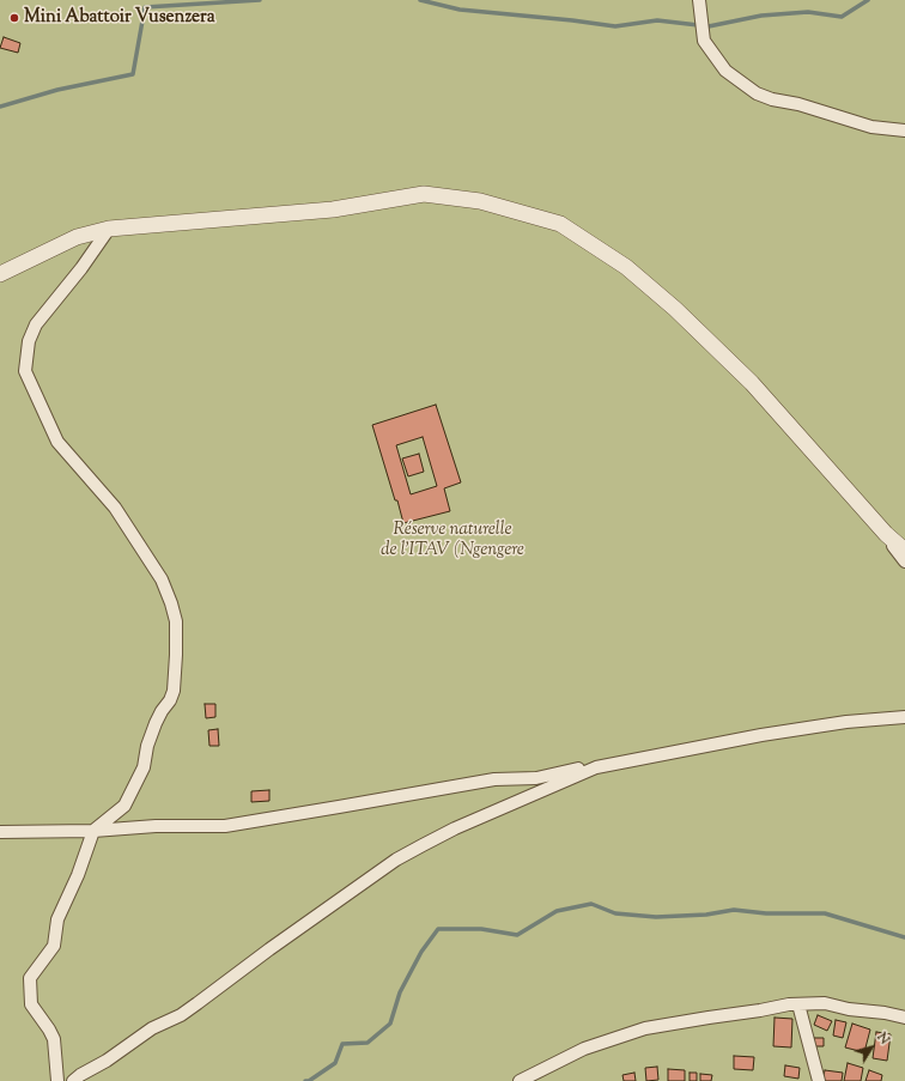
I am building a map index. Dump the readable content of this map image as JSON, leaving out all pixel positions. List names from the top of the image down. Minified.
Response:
{"parks":["Réserve naturelle de l'ITAV (Ngengere"],"places":["Mini Abattoir Vusenzera"],"north":"top right"}
